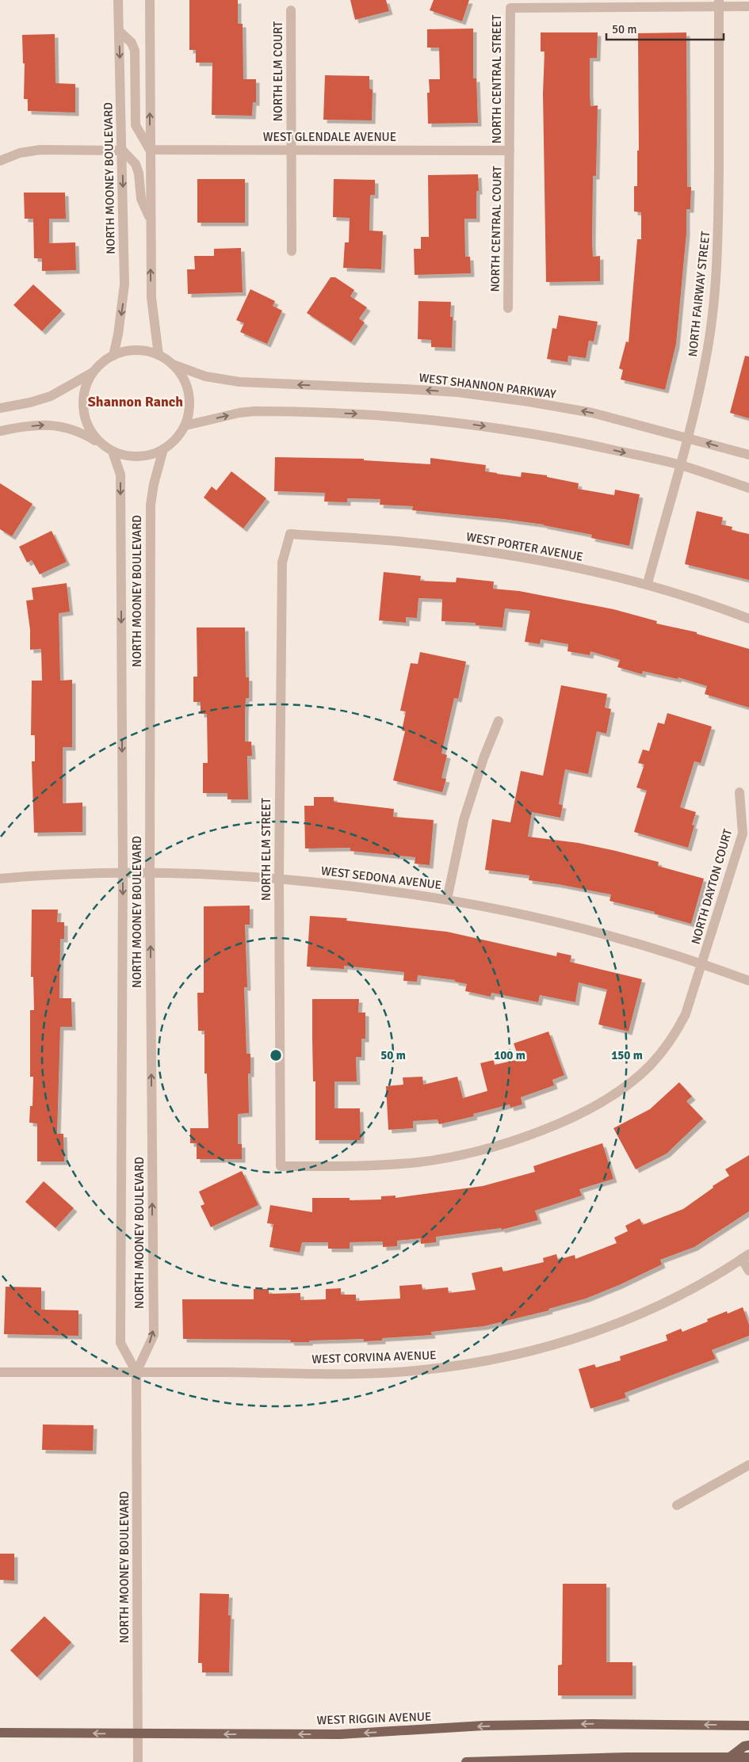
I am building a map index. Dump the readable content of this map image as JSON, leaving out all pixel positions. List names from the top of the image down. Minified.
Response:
{"streets":{"main road":["WEST RIGGIN AVENUE"],"street":["NORTH ELM COURT","NORTH CENTRAL STREET","WEST GLENDALE AVENUE","NORTH MOONEY BOULEVARD","NORTH CENTRAL COURT","NORTH FAIRWAY STREET","WEST SHANNON PARKWAY","WEST PORTER AVENUE","NORTH ELM STREET","WEST SEDONA AVENUE","NORTH DAYTON COURT","WEST CORVINA AVENUE"]},"crossings":[["NORTH ELM COURT","WEST GLENDALE AVENUE"],["NORTH CENTRAL STREET","WEST GLENDALE AVENUE"],["NORTH CENTRAL STREET","NORTH CENTRAL COURT"],["NORTH CENTRAL STREET","NORTH FAIRWAY STREET"],["WEST GLENDALE AVENUE","NORTH CENTRAL COURT"],["NORTH MOONEY BOULEVARD","WEST SHANNON PARKWAY"],["NORTH MOONEY BOULEVARD","WEST SEDONA AVENUE"],["NORTH MOONEY BOULEVARD","WEST CORVINA AVENUE"],["NORTH MOONEY BOULEVARD","WEST RIGGIN AVENUE"],["NORTH FAIRWAY STREET","WEST SHANNON PARKWAY"],["NORTH FAIRWAY STREET","WEST PORTER AVENUE"],["WEST PORTER AVENUE","NORTH ELM STREET"],["NORTH ELM STREET","WEST SEDONA AVENUE"],["NORTH ELM STREET","NORTH DAYTON COURT"],["WEST SEDONA AVENUE","NORTH DAYTON COURT"]],"districts":["Shannon Ranch"],"scale_bar":"50 m","rings":["50 m","100 m","150 m"]}
